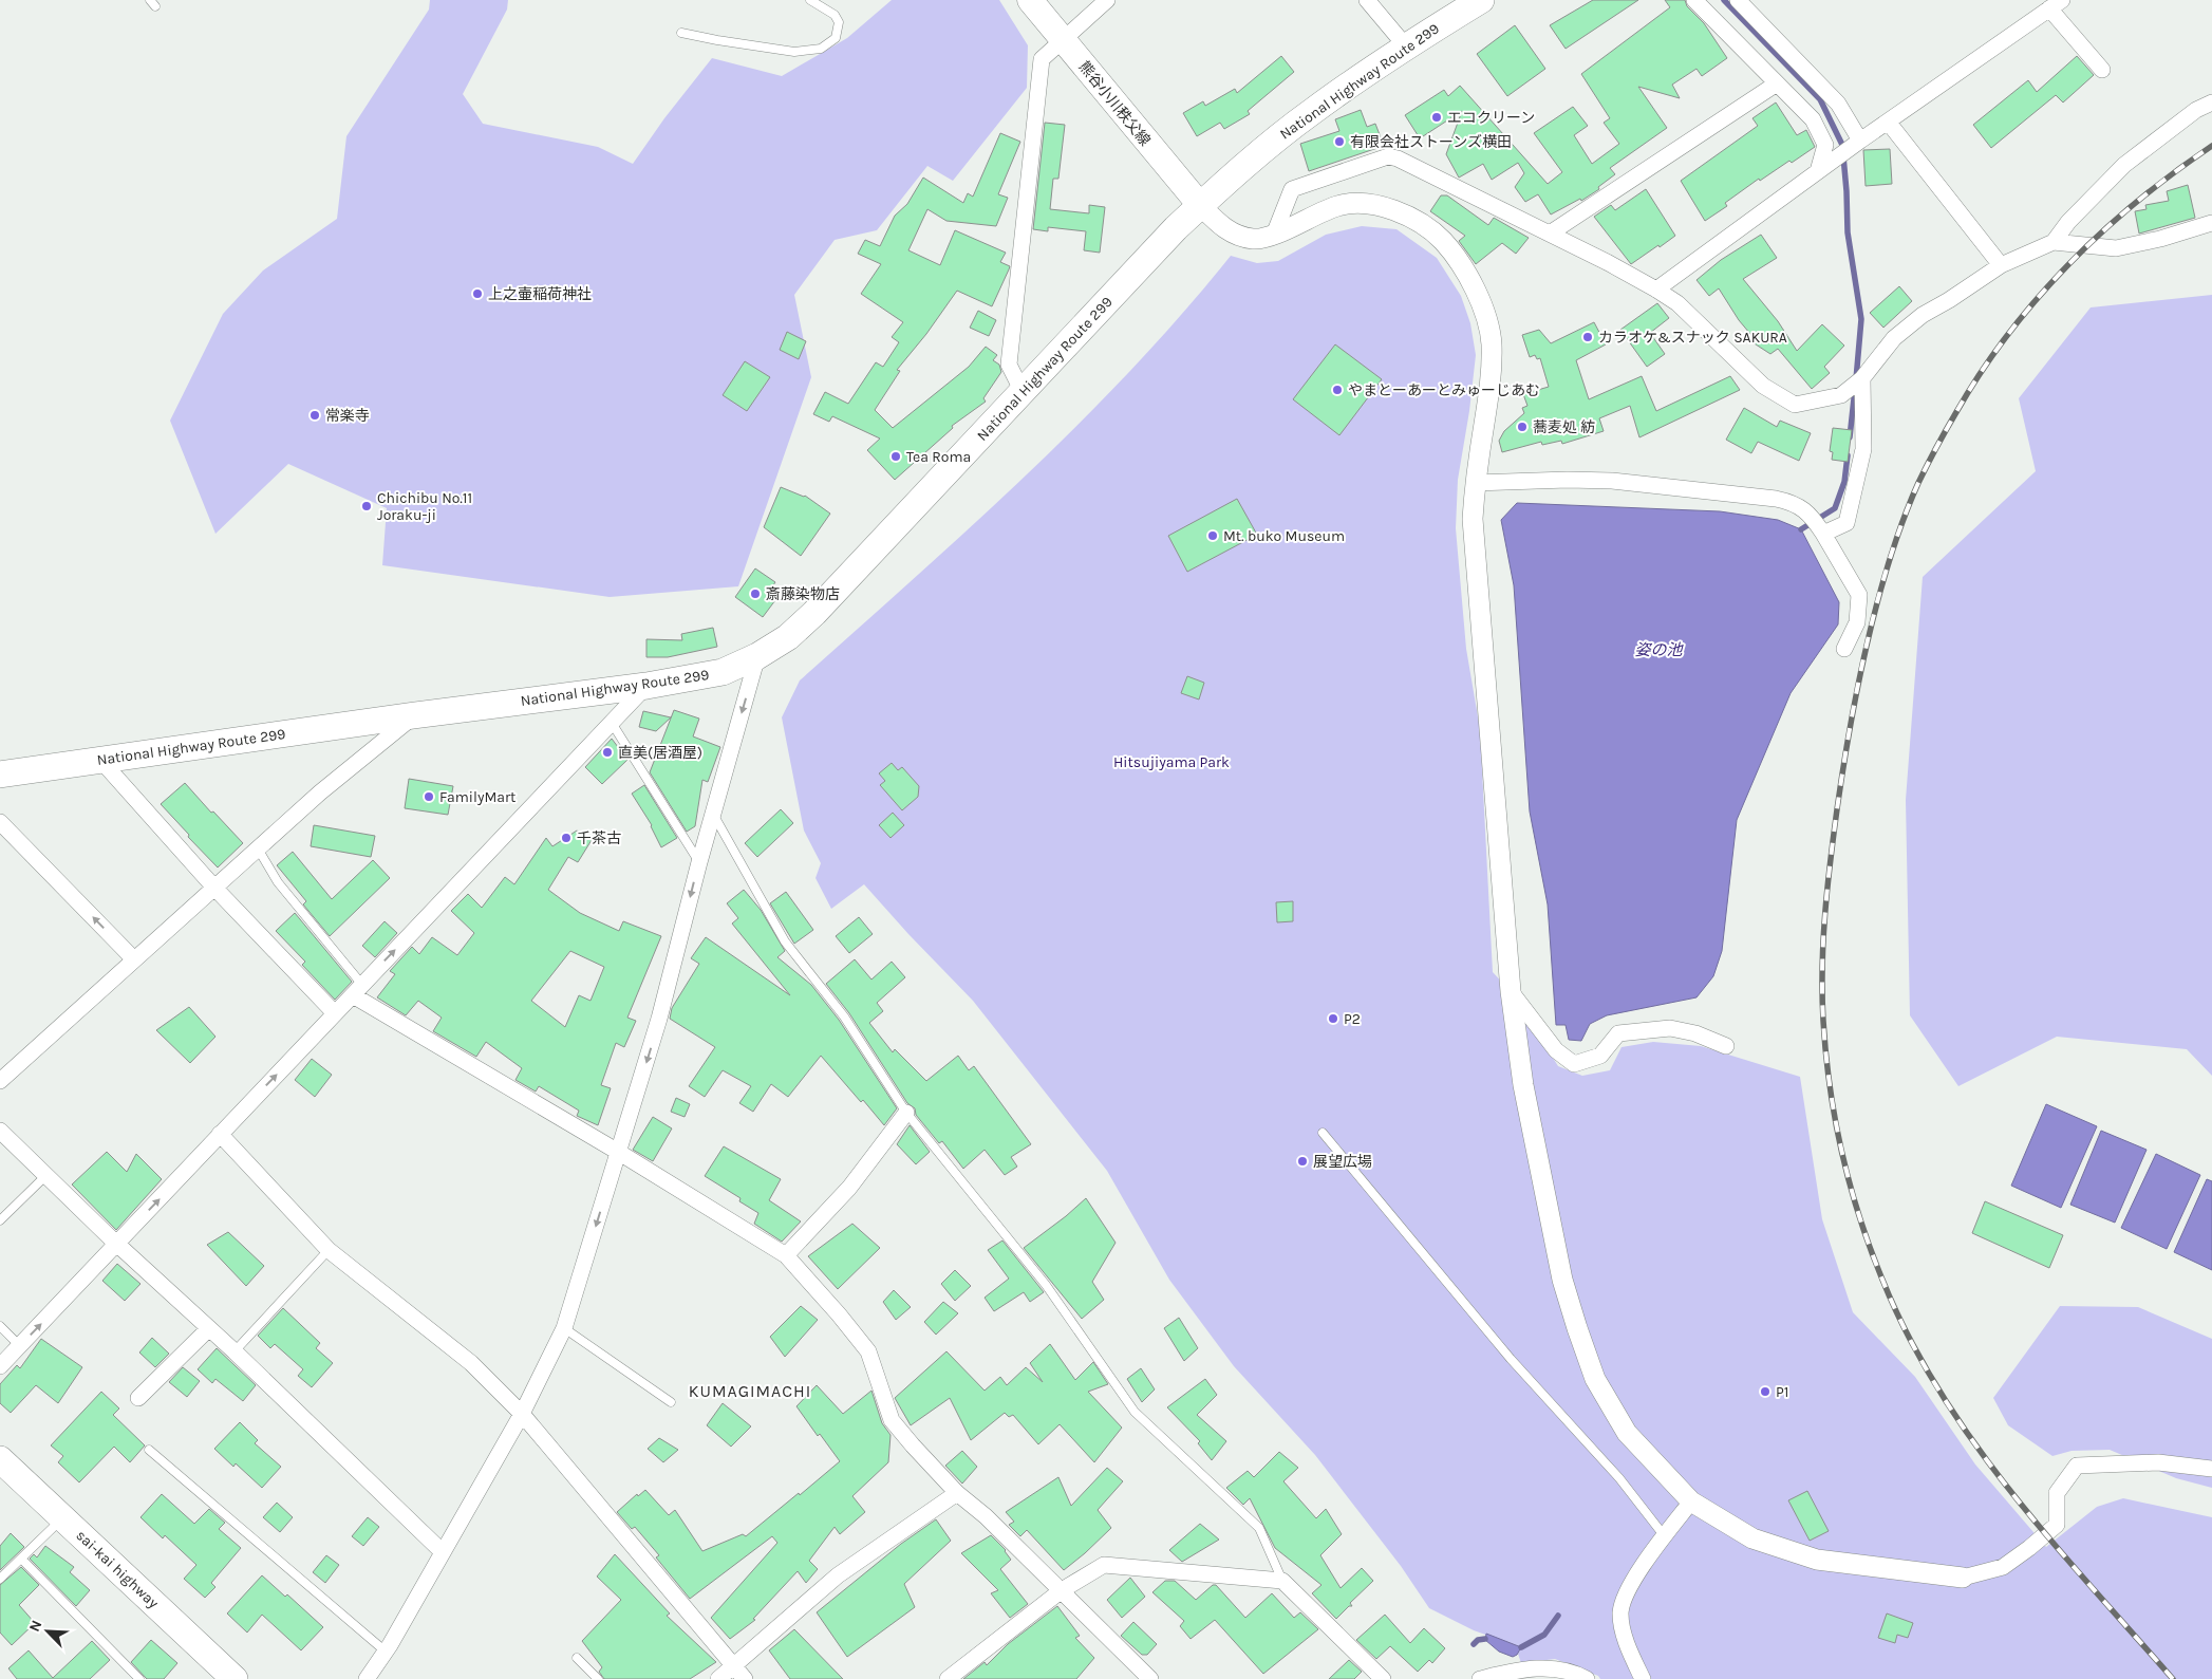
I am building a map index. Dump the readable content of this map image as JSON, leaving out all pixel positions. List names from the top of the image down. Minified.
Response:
{"streets":{"highway":["National Highway Route 299","sai-kai highway"],"main road":["熊谷小川秩父線"]},"crossings":[["National Highway Route 299","熊谷小川秩父線"]],"districts":["KUMAGIMACHI"],"water":["姿の池"],"parks":["Hitsujiyama Park"],"places":["エコクリーン","有限会社ストーンズ横田","上之壷稲荷神社","カラオケ&スナック SAKURA","やまとーあーとみゅーじあむ","常楽寺","蕎麦処 紡","Tea Roma","Chichibu No.11 Joraku-ji","Mt. buko Museum","斎藤染物店","直美(居酒屋)","FamilyMart","千茶古","P2","展望広場","P1"],"north":"top left"}
